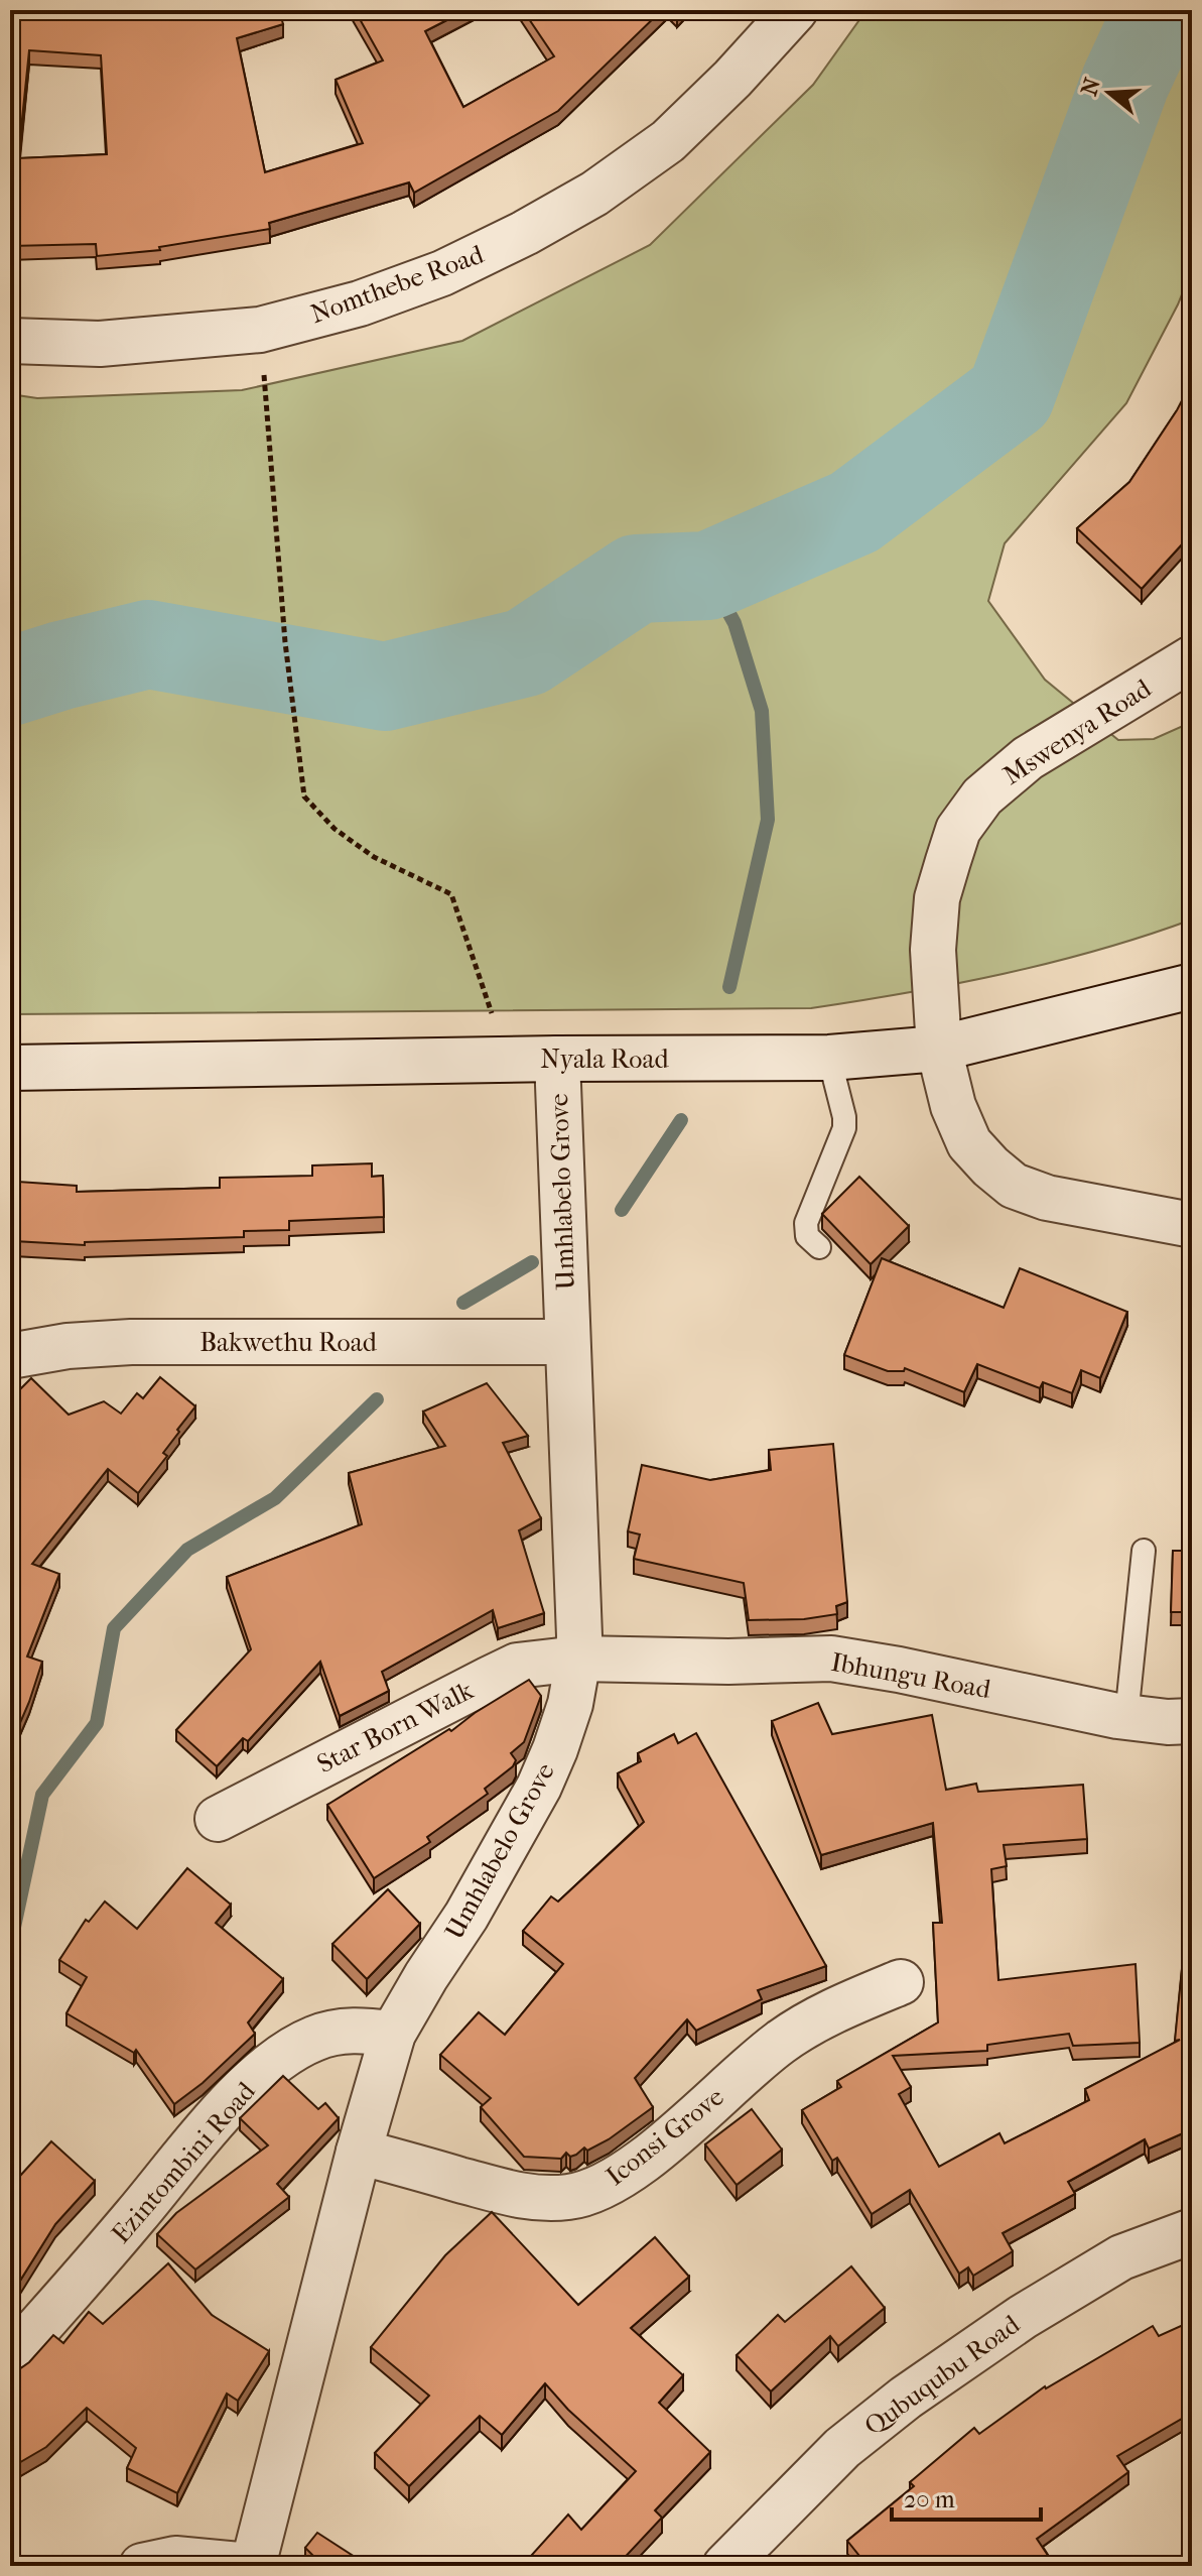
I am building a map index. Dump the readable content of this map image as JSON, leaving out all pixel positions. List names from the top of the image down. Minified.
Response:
{"streets":{"street":["Nomthebe Road","Mswenya Road","Nyala Road","Umhlabelo Grove","Bakwethu Road","Ibhungu Road","Star Born Walk","Iconsi Grove","Ezintombini Road","Qubuqubu Road"]},"crossings":[["Mswenya Road","Nyala Road"],["Nyala Road","Umhlabelo Grove"],["Umhlabelo Grove","Bakwethu Road"],["Umhlabelo Grove","Ibhungu Road"],["Umhlabelo Grove","Star Born Walk"],["Umhlabelo Grove","Iconsi Grove"],["Umhlabelo Grove","Ezintombini Road"],["Ibhungu Road","Star Born Walk"]],"scale_bar":"20 m","north":"left"}
